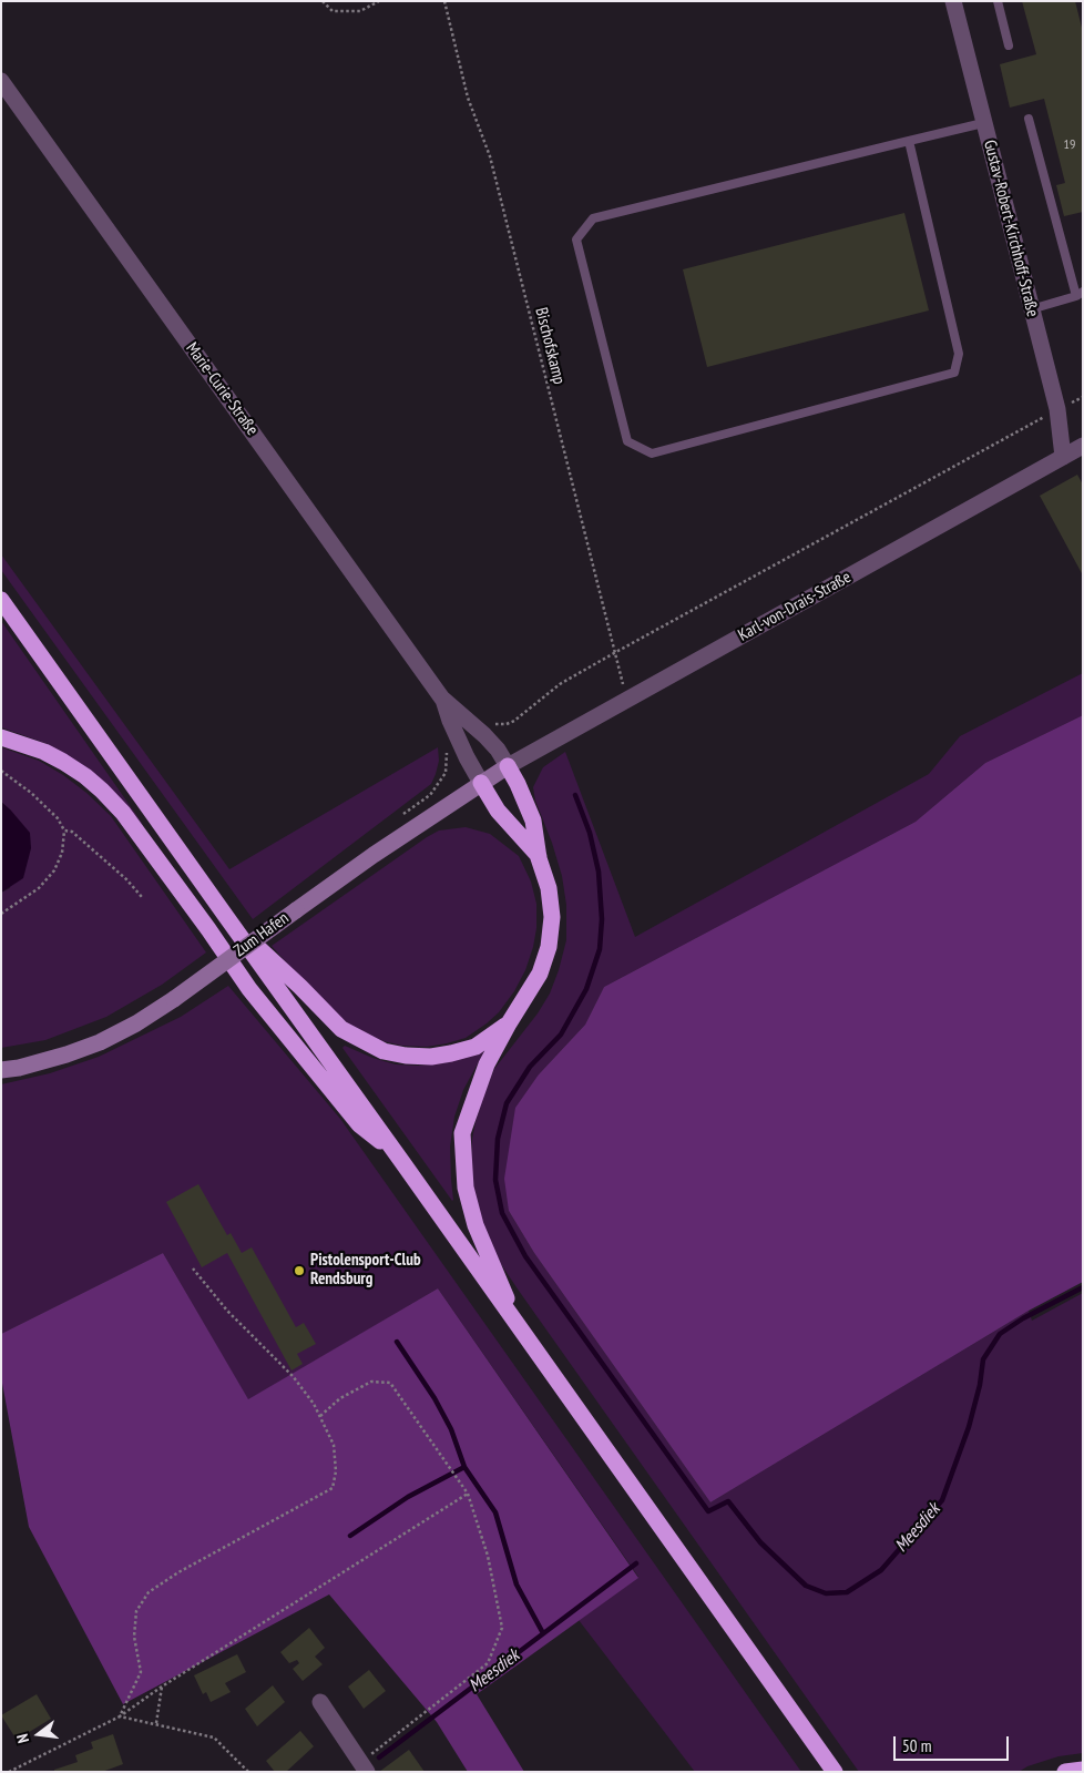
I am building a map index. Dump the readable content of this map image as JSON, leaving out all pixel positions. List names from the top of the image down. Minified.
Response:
{"streets":{"main road":["Zum Hafen"],"street":["Gustav-Robert-Kirchhoff-Straße","Marie-Curie-Straße","Karl-von-Drais-Straße"],"path":["Bischofskamp"]},"crossings":[["Gustav-Robert-Kirchhoff-Straße","Karl-von-Drais-Straße"],["Bischofskamp","Karl-von-Drais-Straße"],["Marie-Curie-Straße","Karl-von-Drais-Straße"],["Marie-Curie-Straße","Zum Hafen"],["Karl-von-Drais-Straße","Zum Hafen"]],"water":["Meesdiek"],"places":["Pistolensport-Club Rendsburg"],"house_numbers":["19"],"scale_bar":"50 m","north":"left"}
